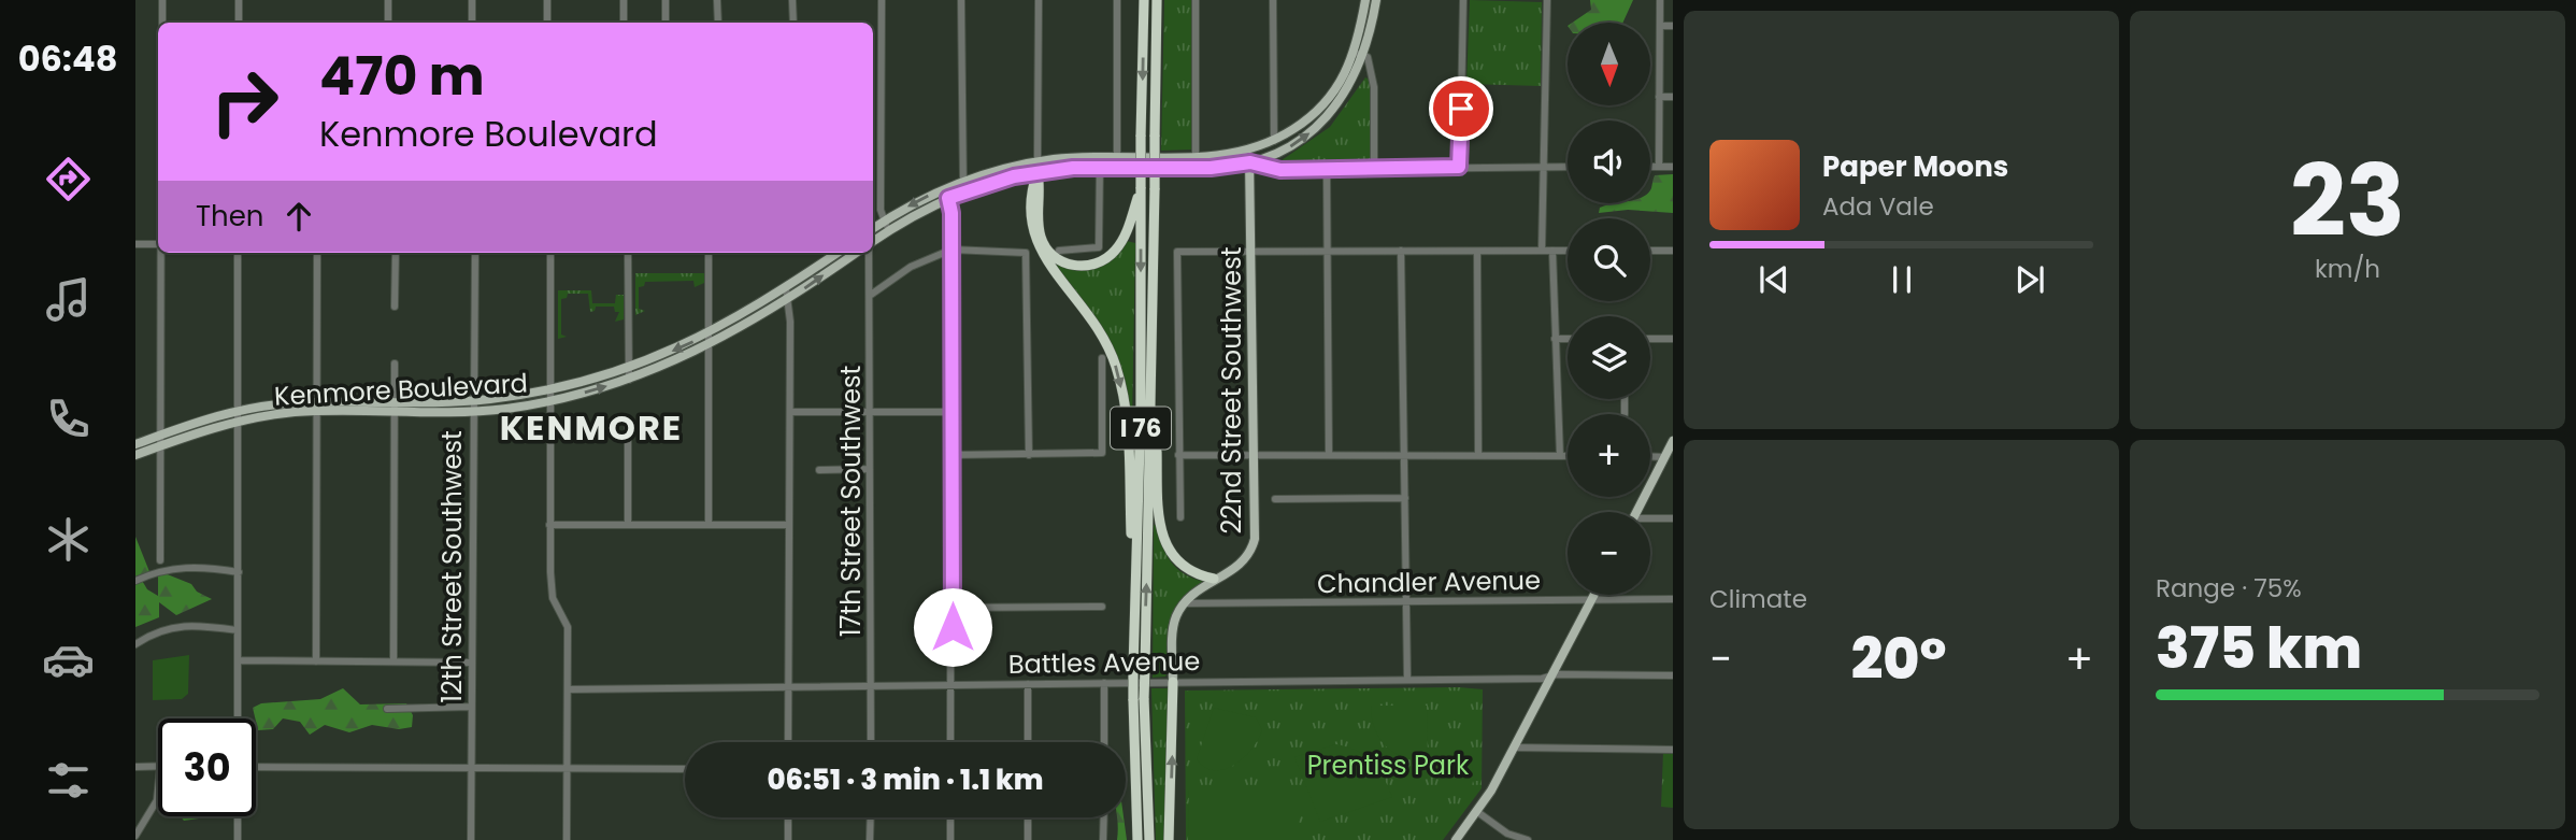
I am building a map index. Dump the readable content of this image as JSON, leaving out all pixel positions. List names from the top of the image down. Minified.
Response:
{"streets":{"highway":["I 76"],"main road":["Kenmore Boulevard","22nd Street Southwest"],"street":["17th Street Southwest","12th Street Southwest","Chandler Avenue","Battles Avenue"]},"crossings":[["Kenmore Boulevard","12th Street Southwest"],["22nd Street Southwest","Chandler Avenue"],["17th Street Southwest","Battles Avenue"]],"districts":["KENMORE"],"parks":["Prentiss Park"],"north":"bottom","page":{"tabs":"06:48","tile":[["23","km/h"],"Climate",["Range · 75%","375 km"]],"map_buttons":["+","−"],"turn":["470 m","Kenmore Boulevard"],"song":["Paper Moons","Ada Vale"],"then":"Then","heat":["−","20°","+"],"limit":"30","trip":"06:51 · 3 min · 1.1 km"}}
